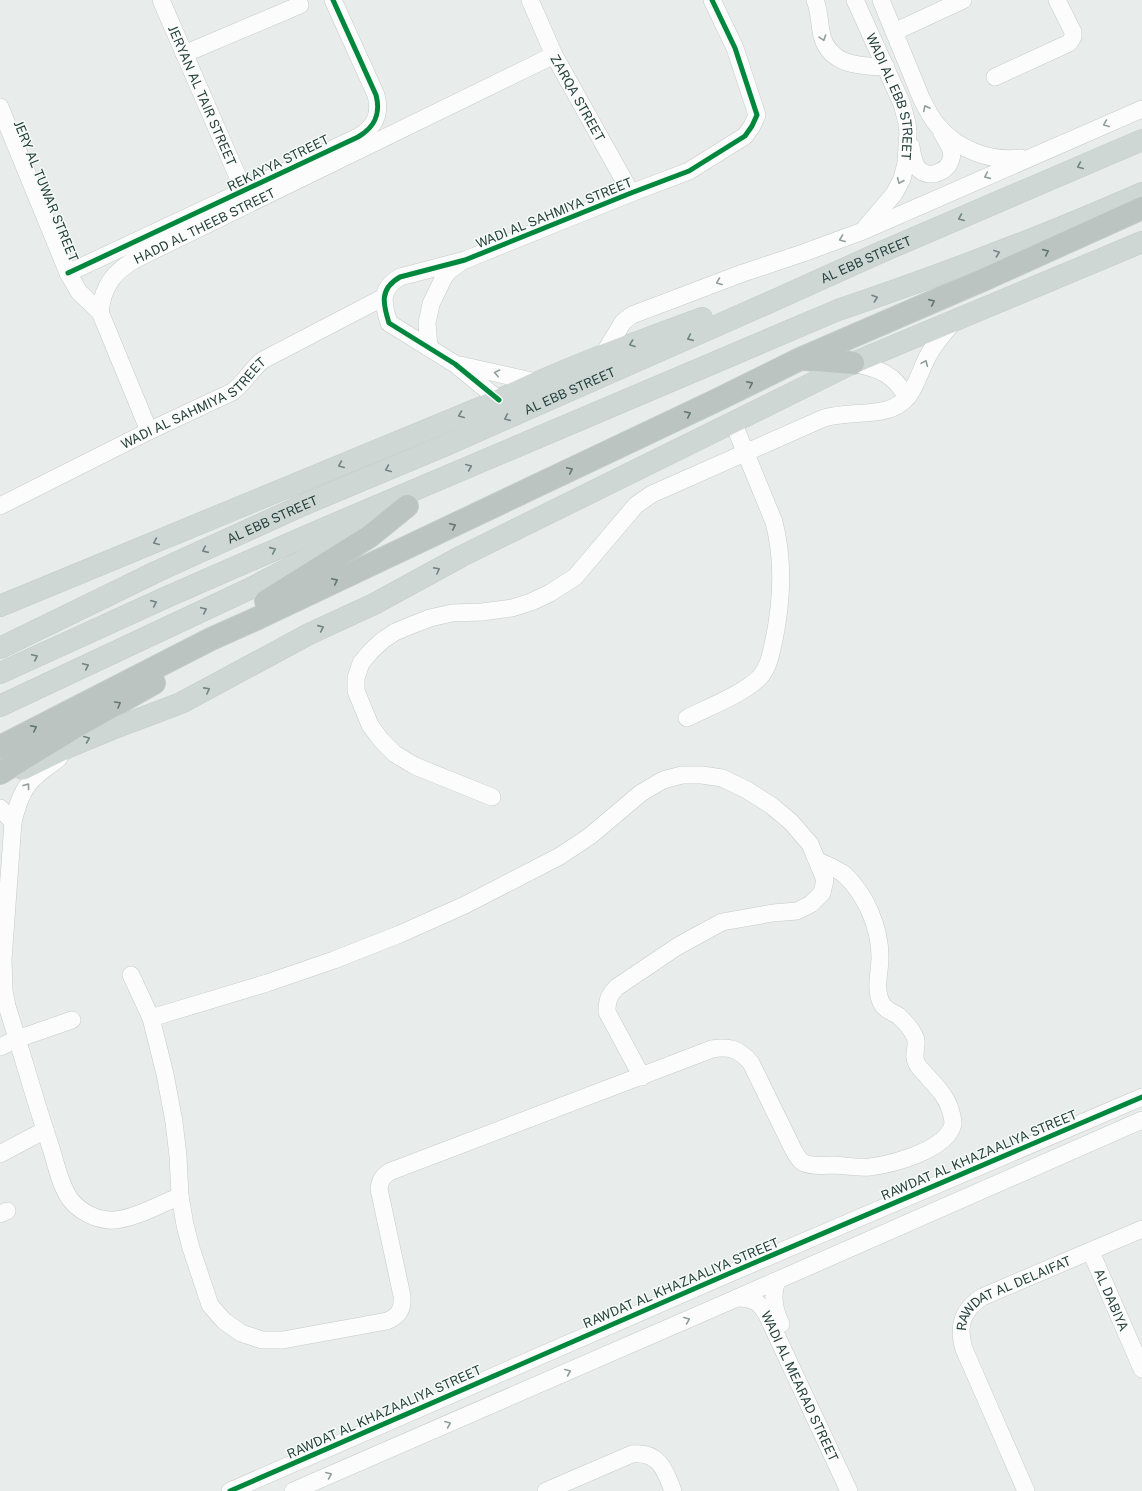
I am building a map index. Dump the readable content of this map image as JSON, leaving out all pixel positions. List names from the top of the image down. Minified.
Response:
{"streets":{"main road":["AL EBB STREET"],"street":["JERYAN AL TAIR STREET","WADI AL EBB STREET","ZARQA STREET","REKAYYA STREET","JERY AL TUWAR STREET","WADI AL SAHMIYA STREET","HADD AL THEEB STREET","RAWDAT AL KHAZAALIYA STREET","RAWDAT AL DELAIFAT","AL DABIYA","WADI AL MEARAD STREET"]},"crossings":[["JERYAN AL TAIR STREET","REKAYYA STREET"],["WADI AL EBB STREET","AL EBB STREET"],["ZARQA STREET","WADI AL SAHMIYA STREET"],["ZARQA STREET","HADD AL THEEB STREET"],["REKAYYA STREET","JERY AL TUWAR STREET"],["REKAYYA STREET","HADD AL THEEB STREET"],["JERY AL TUWAR STREET","WADI AL SAHMIYA STREET"],["JERY AL TUWAR STREET","HADD AL THEEB STREET"],["RAWDAT AL DELAIFAT","AL DABIYA"]],"one_way":["AL EBB STREET"]}
